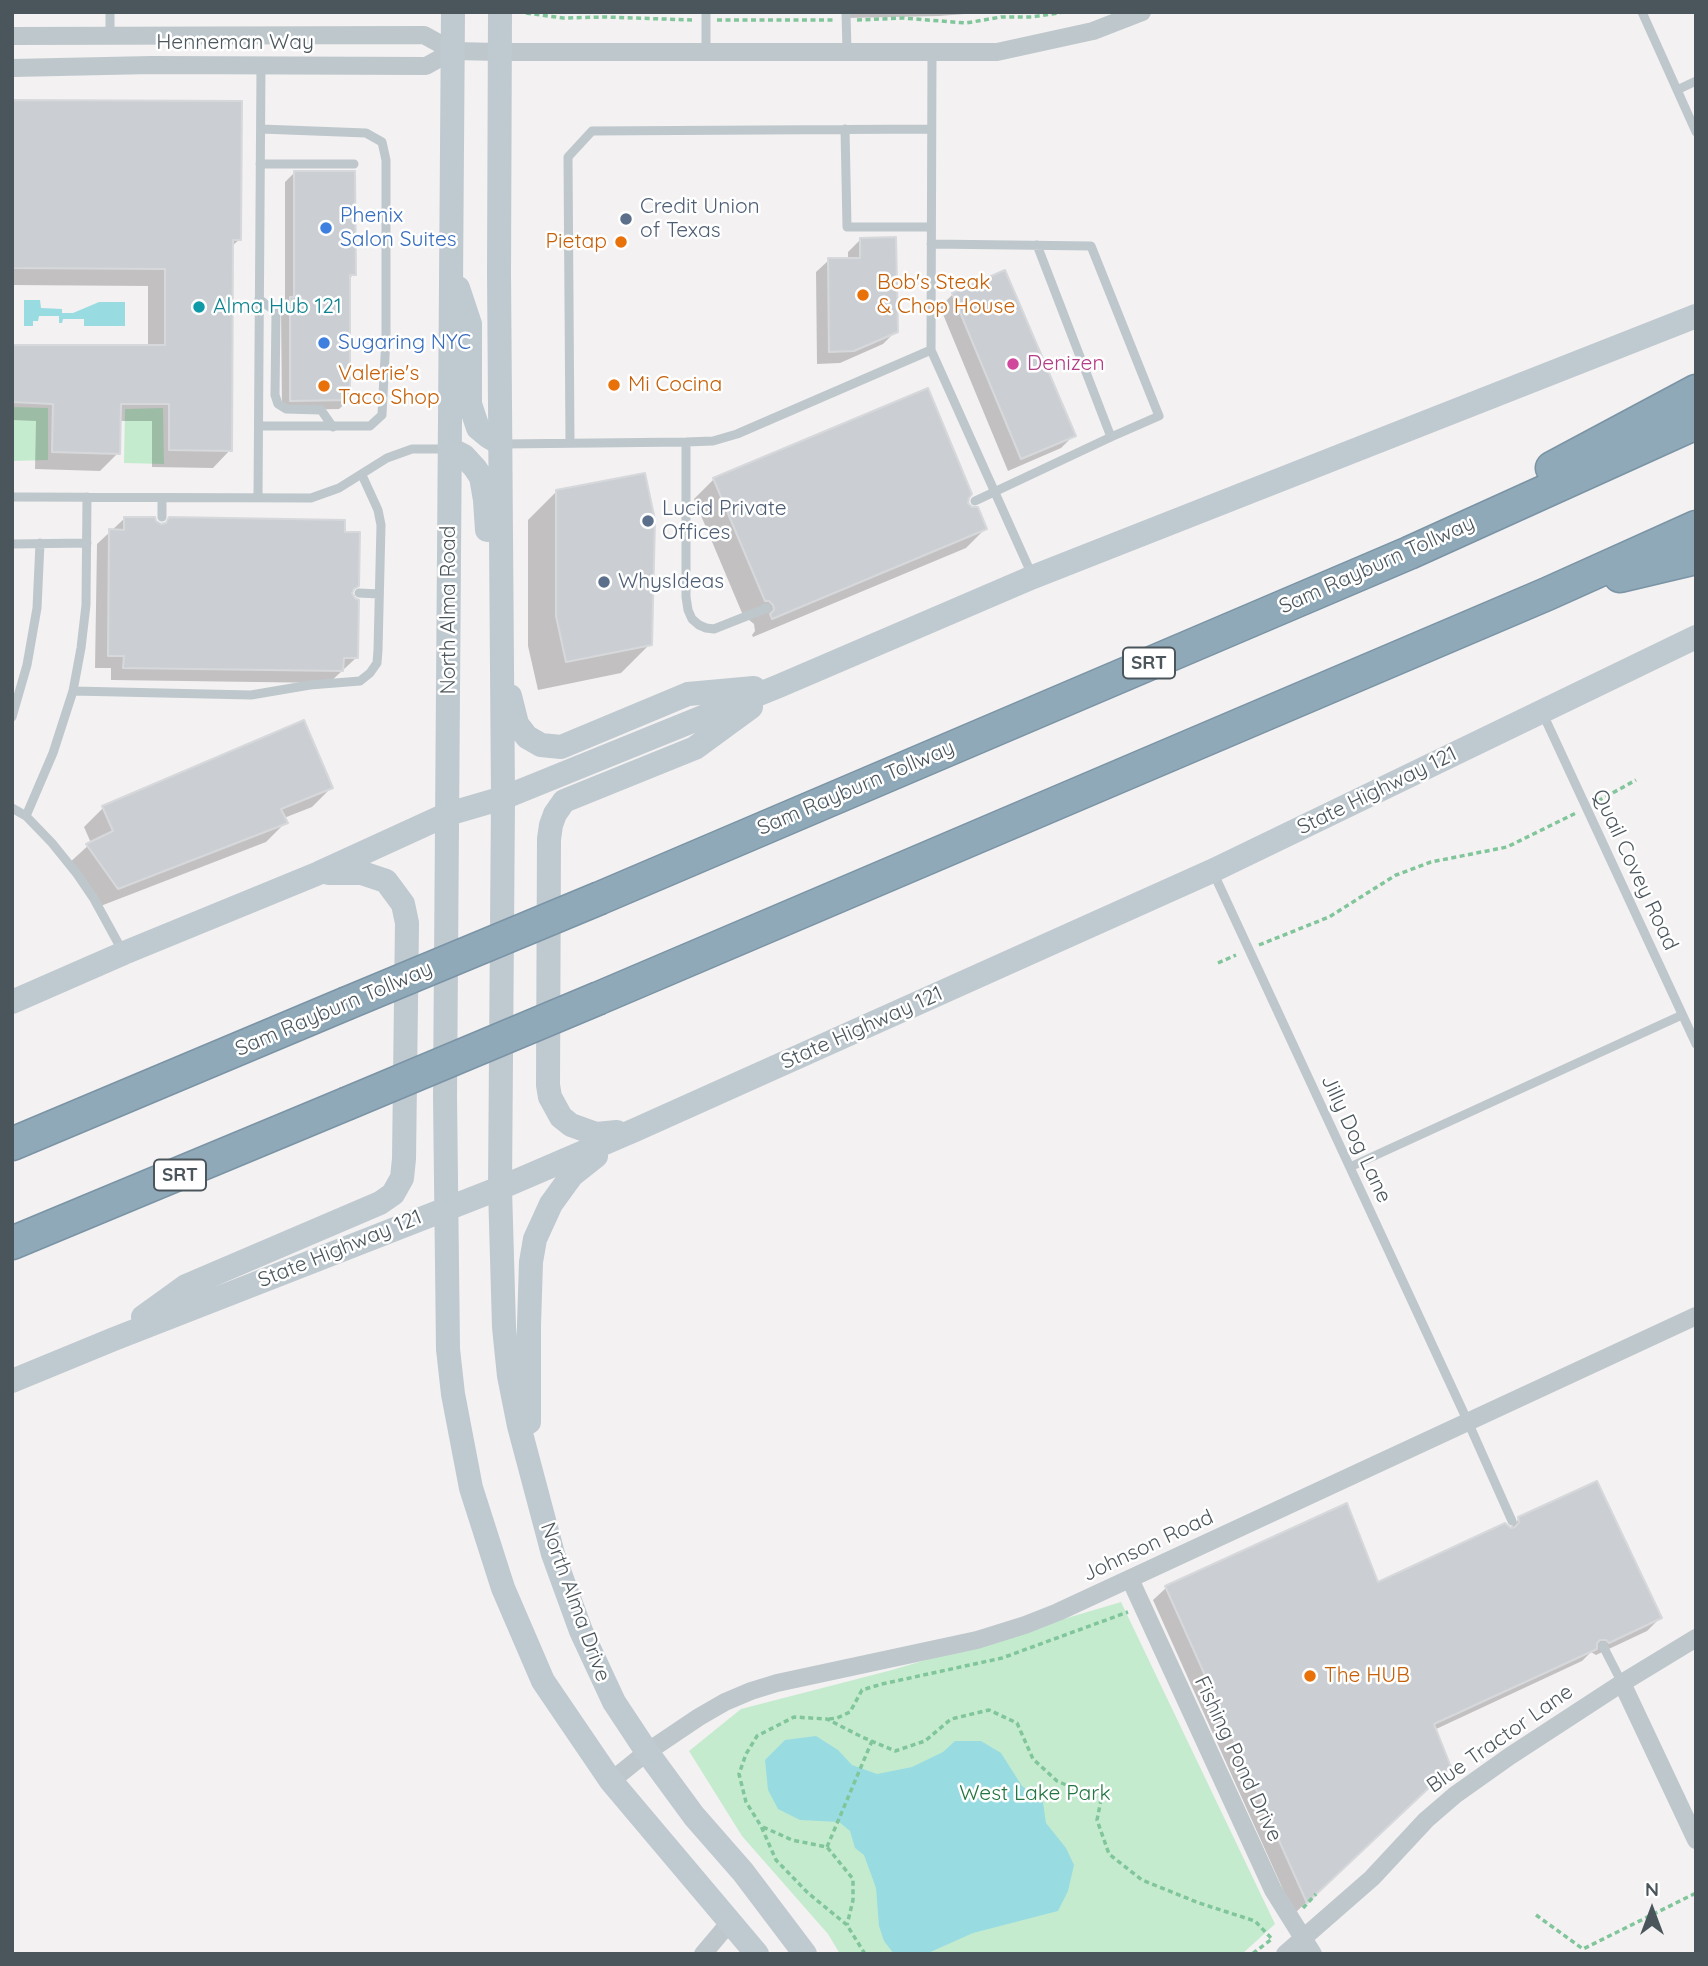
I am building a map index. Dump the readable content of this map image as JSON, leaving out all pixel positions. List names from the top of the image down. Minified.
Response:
{"streets":{"highway":["Sam Rayburn Tollway","SRT"],"main road":["North Alma Road","State Highway 121","North Alma Drive"],"street":["Henneman Way","Johnson Road","Blue Tractor Lane","Fishing Pond Drive"],"lane":["Quail Covey Road","Jilly Dog Lane"]},"crossings":[["Henneman Way","North Alma Road"],["North Alma Road","State Highway 121"],["State Highway 121","Quail Covey Road"],["State Highway 121","Jilly Dog Lane"],["State Highway 121","North Alma Drive"],["Jilly Dog Lane","Johnson Road"],["Johnson Road","North Alma Drive"],["Johnson Road","Fishing Pond Drive"],["Blue Tractor Lane","Fishing Pond Drive"]],"parks":["West Lake Park"],"places":["Credit Union of Texas","Phenix Salon Suites","Pietap","Bob's Steak & Chop House","Alma Hub 121","Sugaring NYC","Denizen","Mi Cocina","Valerie's Taco Shop","Lucid Private Offices","WhysIdeas","The HUB"],"north":"top"}
